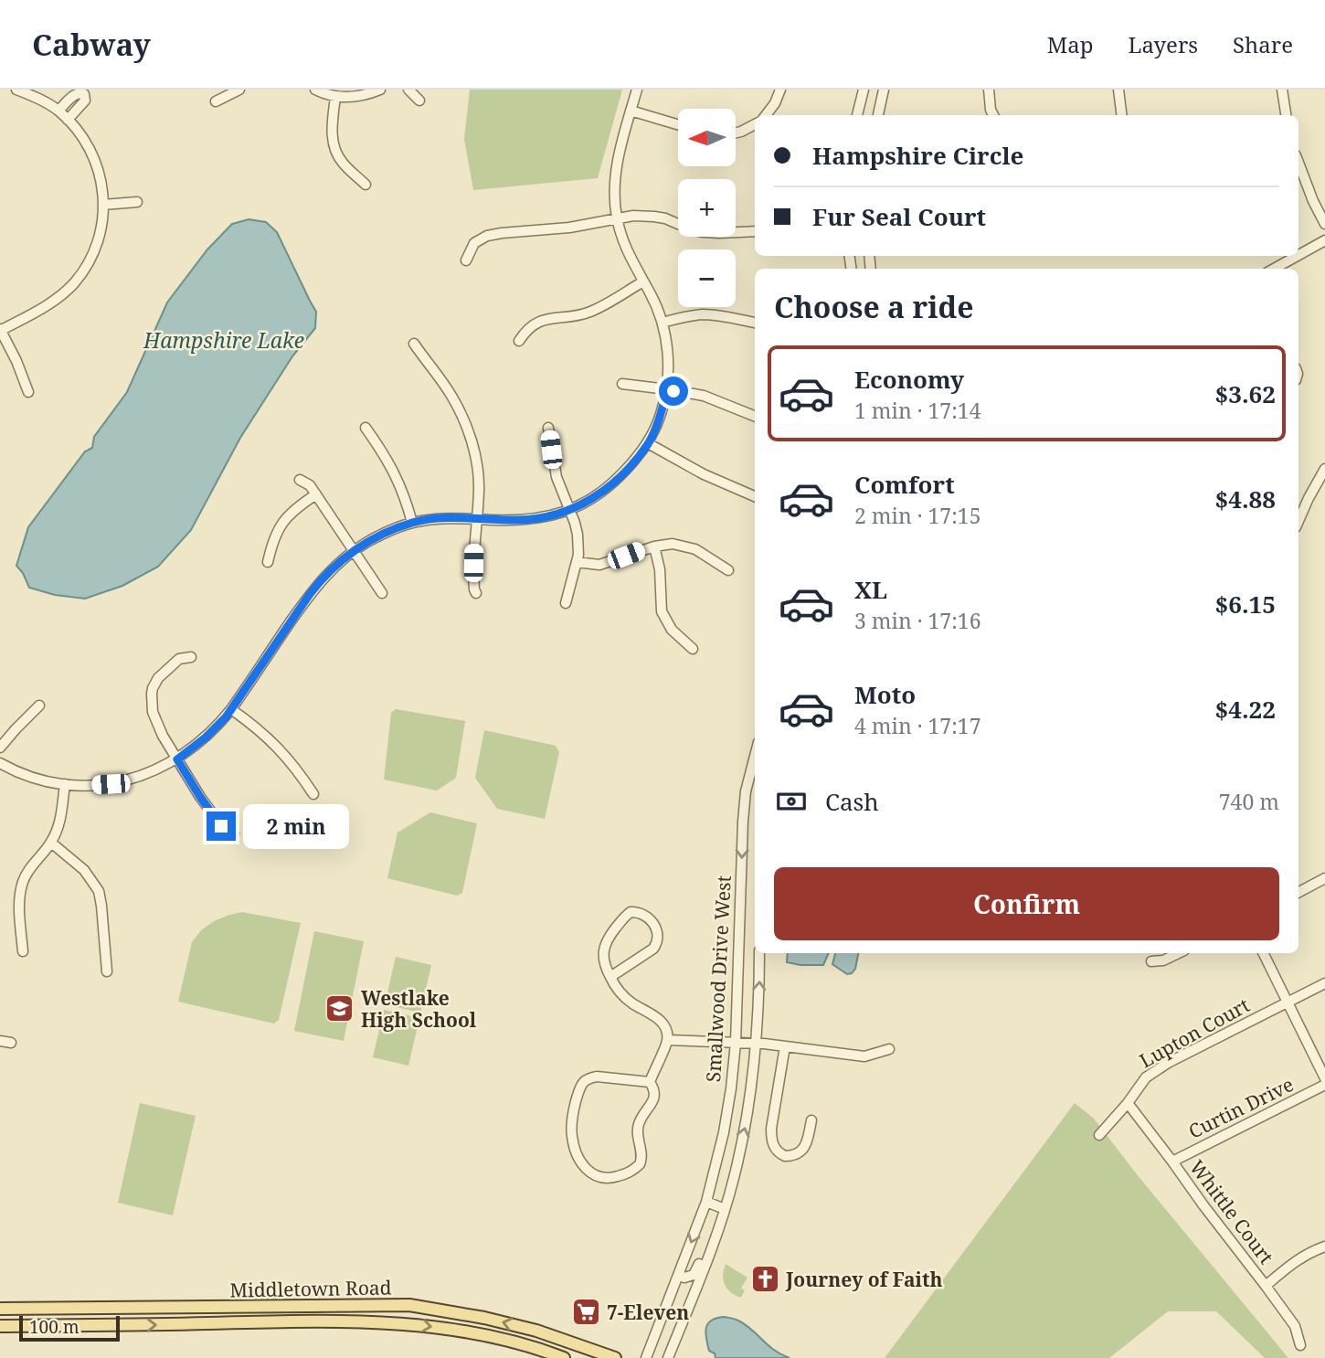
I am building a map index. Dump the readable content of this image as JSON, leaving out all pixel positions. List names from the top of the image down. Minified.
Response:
{"streets":{"main road":["Middletown Road"],"street":["Smallwood Drive West","Lupton Court","Curtin Drive","Whittle Court"]},"crossings":[["Lupton Court","Whittle Court"],["Curtin Drive","Whittle Court"]],"water":["Hampshire Lake"],"places":{"school or university":["Westlake High School"],"church":["Journey of Faith"],"supermarket":["7-Eleven"]},"scale_bar":"100 m","north":"left","page":{"header":"Cabway","nav":["Map","Layers","Share"],"map_buttons":["+","−"],"banner":["Hampshire Circle","Fur Seal Court"],"heading":"Choose a ride","list":[{"name":"Economy","note":"1 min · 17:14","value":"$3.62"},{"name":"Comfort","note":"2 min · 17:15","value":"$4.88"},{"name":"XL","note":"3 min · 17:16","value":"$6.15"},{"name":"Moto","note":"4 min · 17:17","value":"$4.22"}],"pay":["Cash","740 m"],"bubble":"2 min","buttons":"Confirm","scale":"100 m"}}
